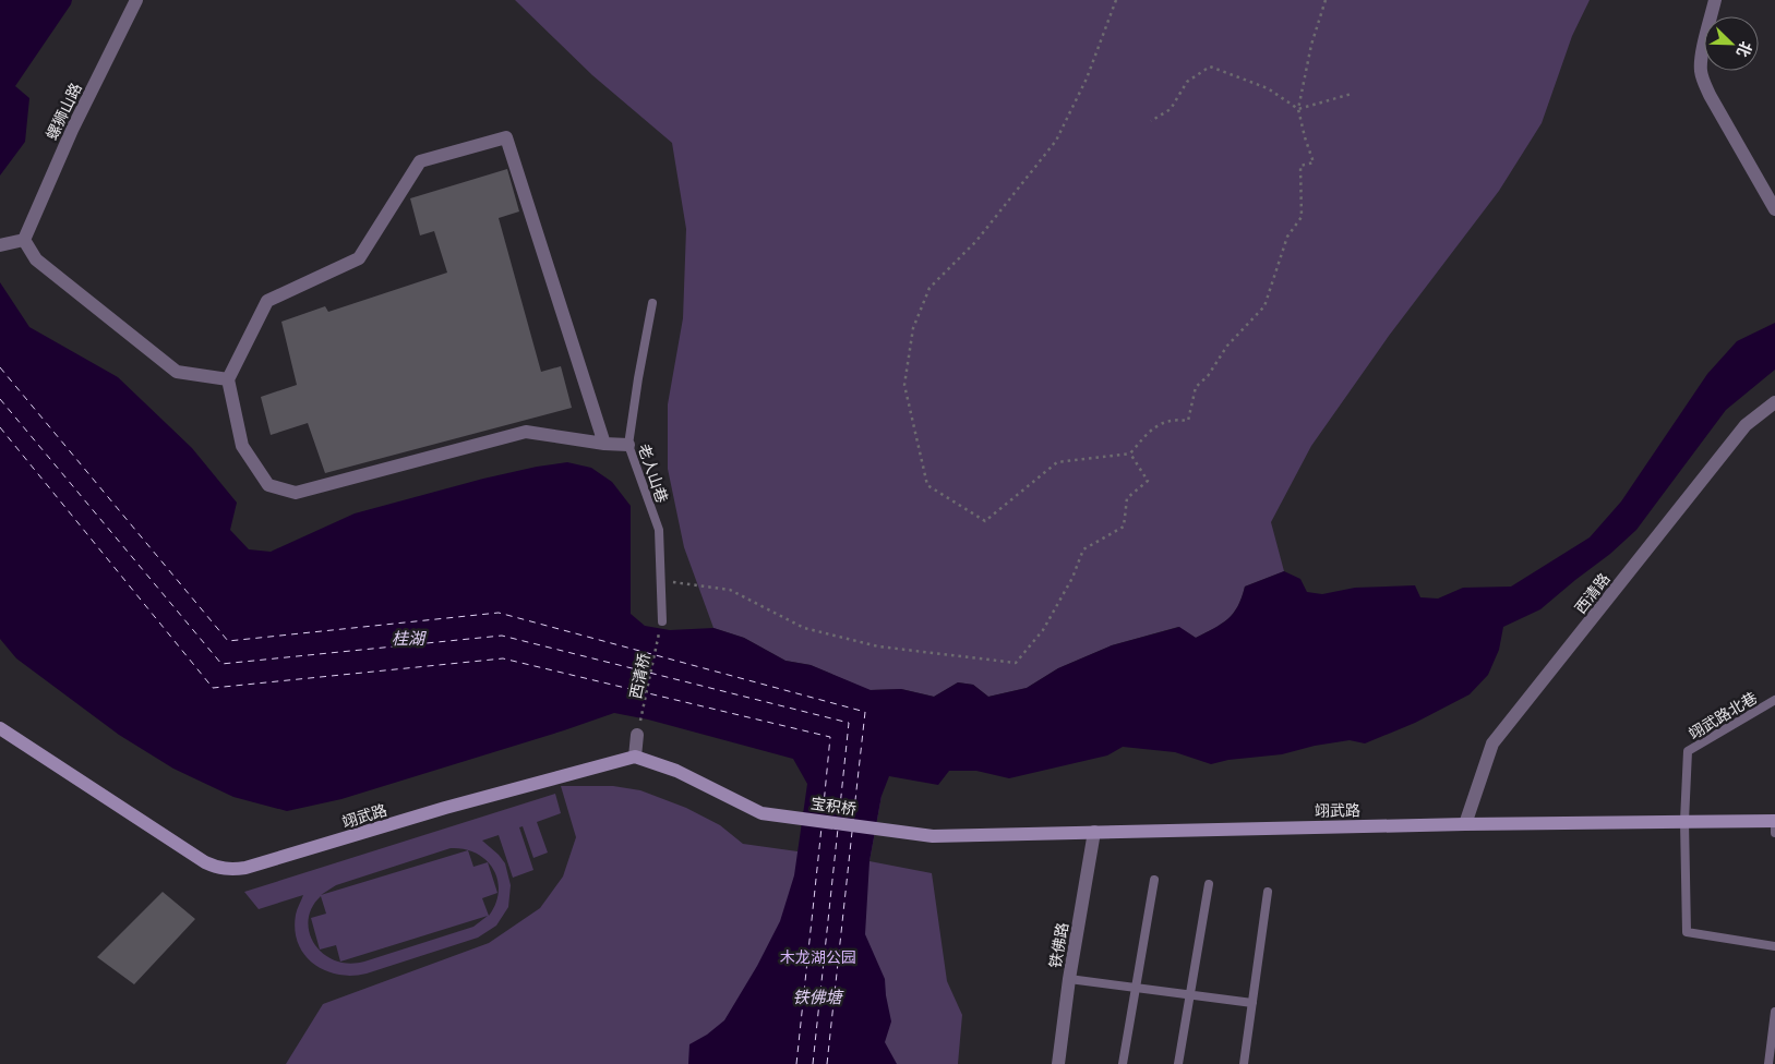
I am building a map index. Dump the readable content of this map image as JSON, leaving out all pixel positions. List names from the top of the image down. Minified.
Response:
{"streets":{"main road":["宝积桥","翊武路"],"street":["螺狮山路","西清路","铁佛路"],"lane":["老人山巷","翊武路北巷"],"path":["西清桥"]},"crossings":[["老人山巷","西清桥"],["西清路","翊武路"],["翊武路北巷","翊武路"],["宝积桥","翊武路"],["翊武路","铁佛路"]],"water":["桂湖","铁佛塘"],"parks":["木龙湖公园"],"north":"bottom right"}
